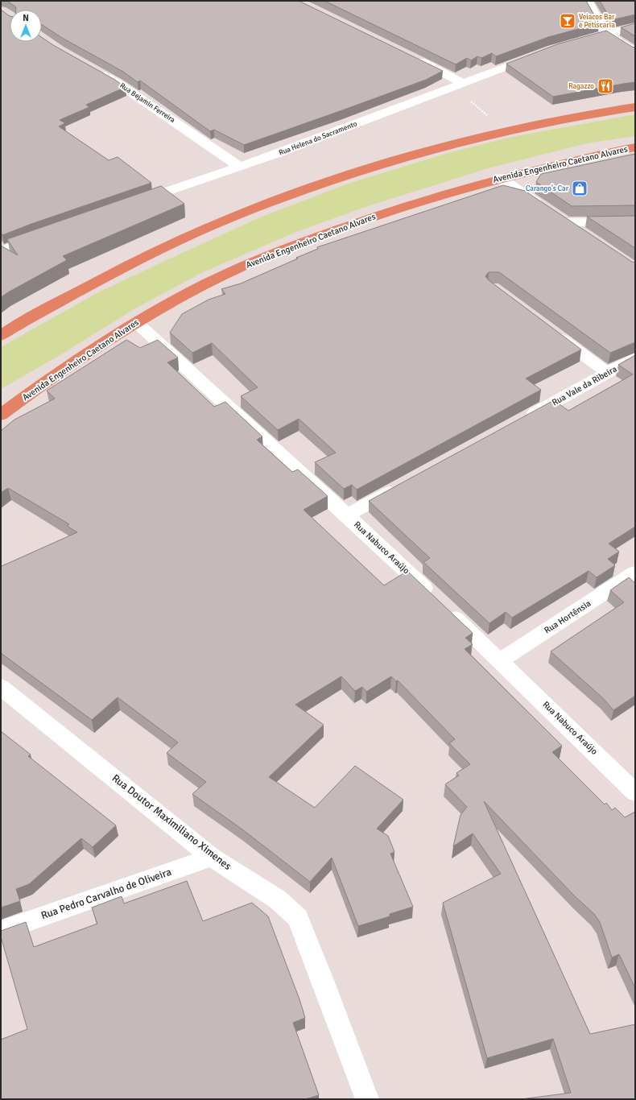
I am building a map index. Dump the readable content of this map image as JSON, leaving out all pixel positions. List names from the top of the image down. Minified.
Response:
{"streets":{"main road":["Avenida Engenheiro Caetano Alvares"],"street":["Rua Bejamin Ferreira","Rua Helena do Sacramento","Rua Vale da Ribeira","Rua Nabuco Araújo","Rua Hortênsia","Rua Doutor Maximiliano Ximenes","Rua Pedro Carvalho de Oliveira"]},"crossings":[["Rua Bejamin Ferreira","Rua Helena do Sacramento"],["Avenida Engenheiro Caetano Alvares","Rua Nabuco Araújo"],["Rua Nabuco Araújo","Rua Hortênsia"],["Rua Doutor Maximiliano Ximenes","Rua Pedro Carvalho de Oliveira"]],"places":{"bar":["Veiacos Bar e Petiscaria"],"restaurant":["Ragazzo"],"shop":["Carango's Car"]},"north":"top"}
